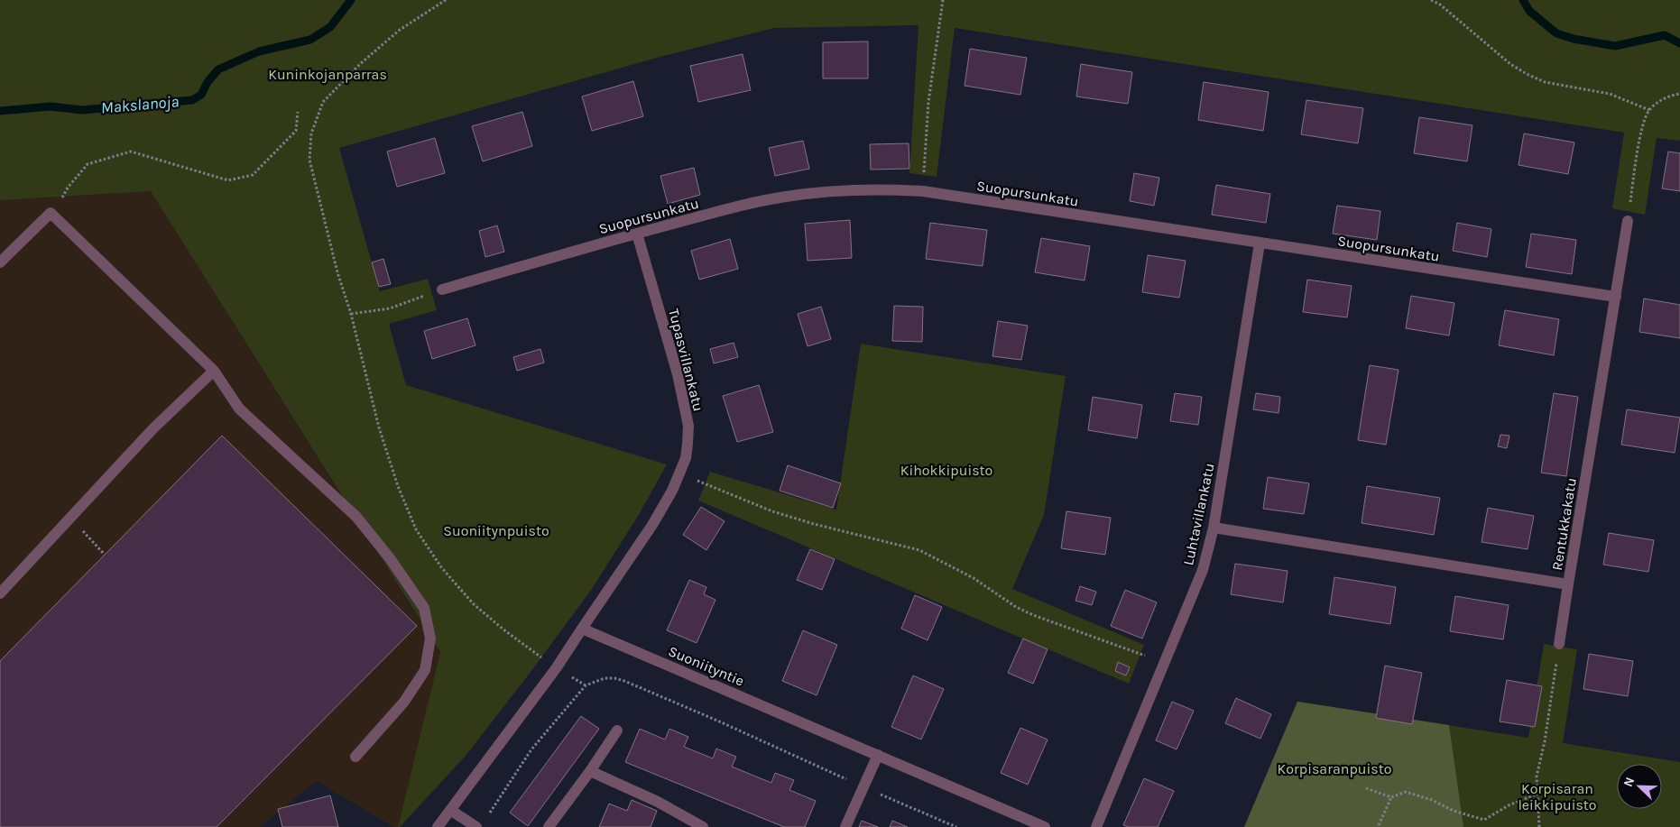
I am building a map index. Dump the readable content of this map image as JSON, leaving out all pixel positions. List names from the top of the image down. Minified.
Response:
{"streets":{"street":["Suopursunkatu","Tupasvillankatu","Luhtavillankatu","Rentukkakatu","Suoniityntie"]},"crossings":[["Suopursunkatu","Tupasvillankatu"],["Suopursunkatu","Luhtavillankatu"],["Suopursunkatu","Rentukkakatu"],["Tupasvillankatu","Suoniityntie"],["Luhtavillankatu","Rentukkakatu"]],"water":["Makslanoja"],"parks":["Kuninkojanparras","Kihokkipuisto","Suoniitynpuisto","Korpisaranpuisto","Korpisaran leikkipuisto"],"north":"top left"}
